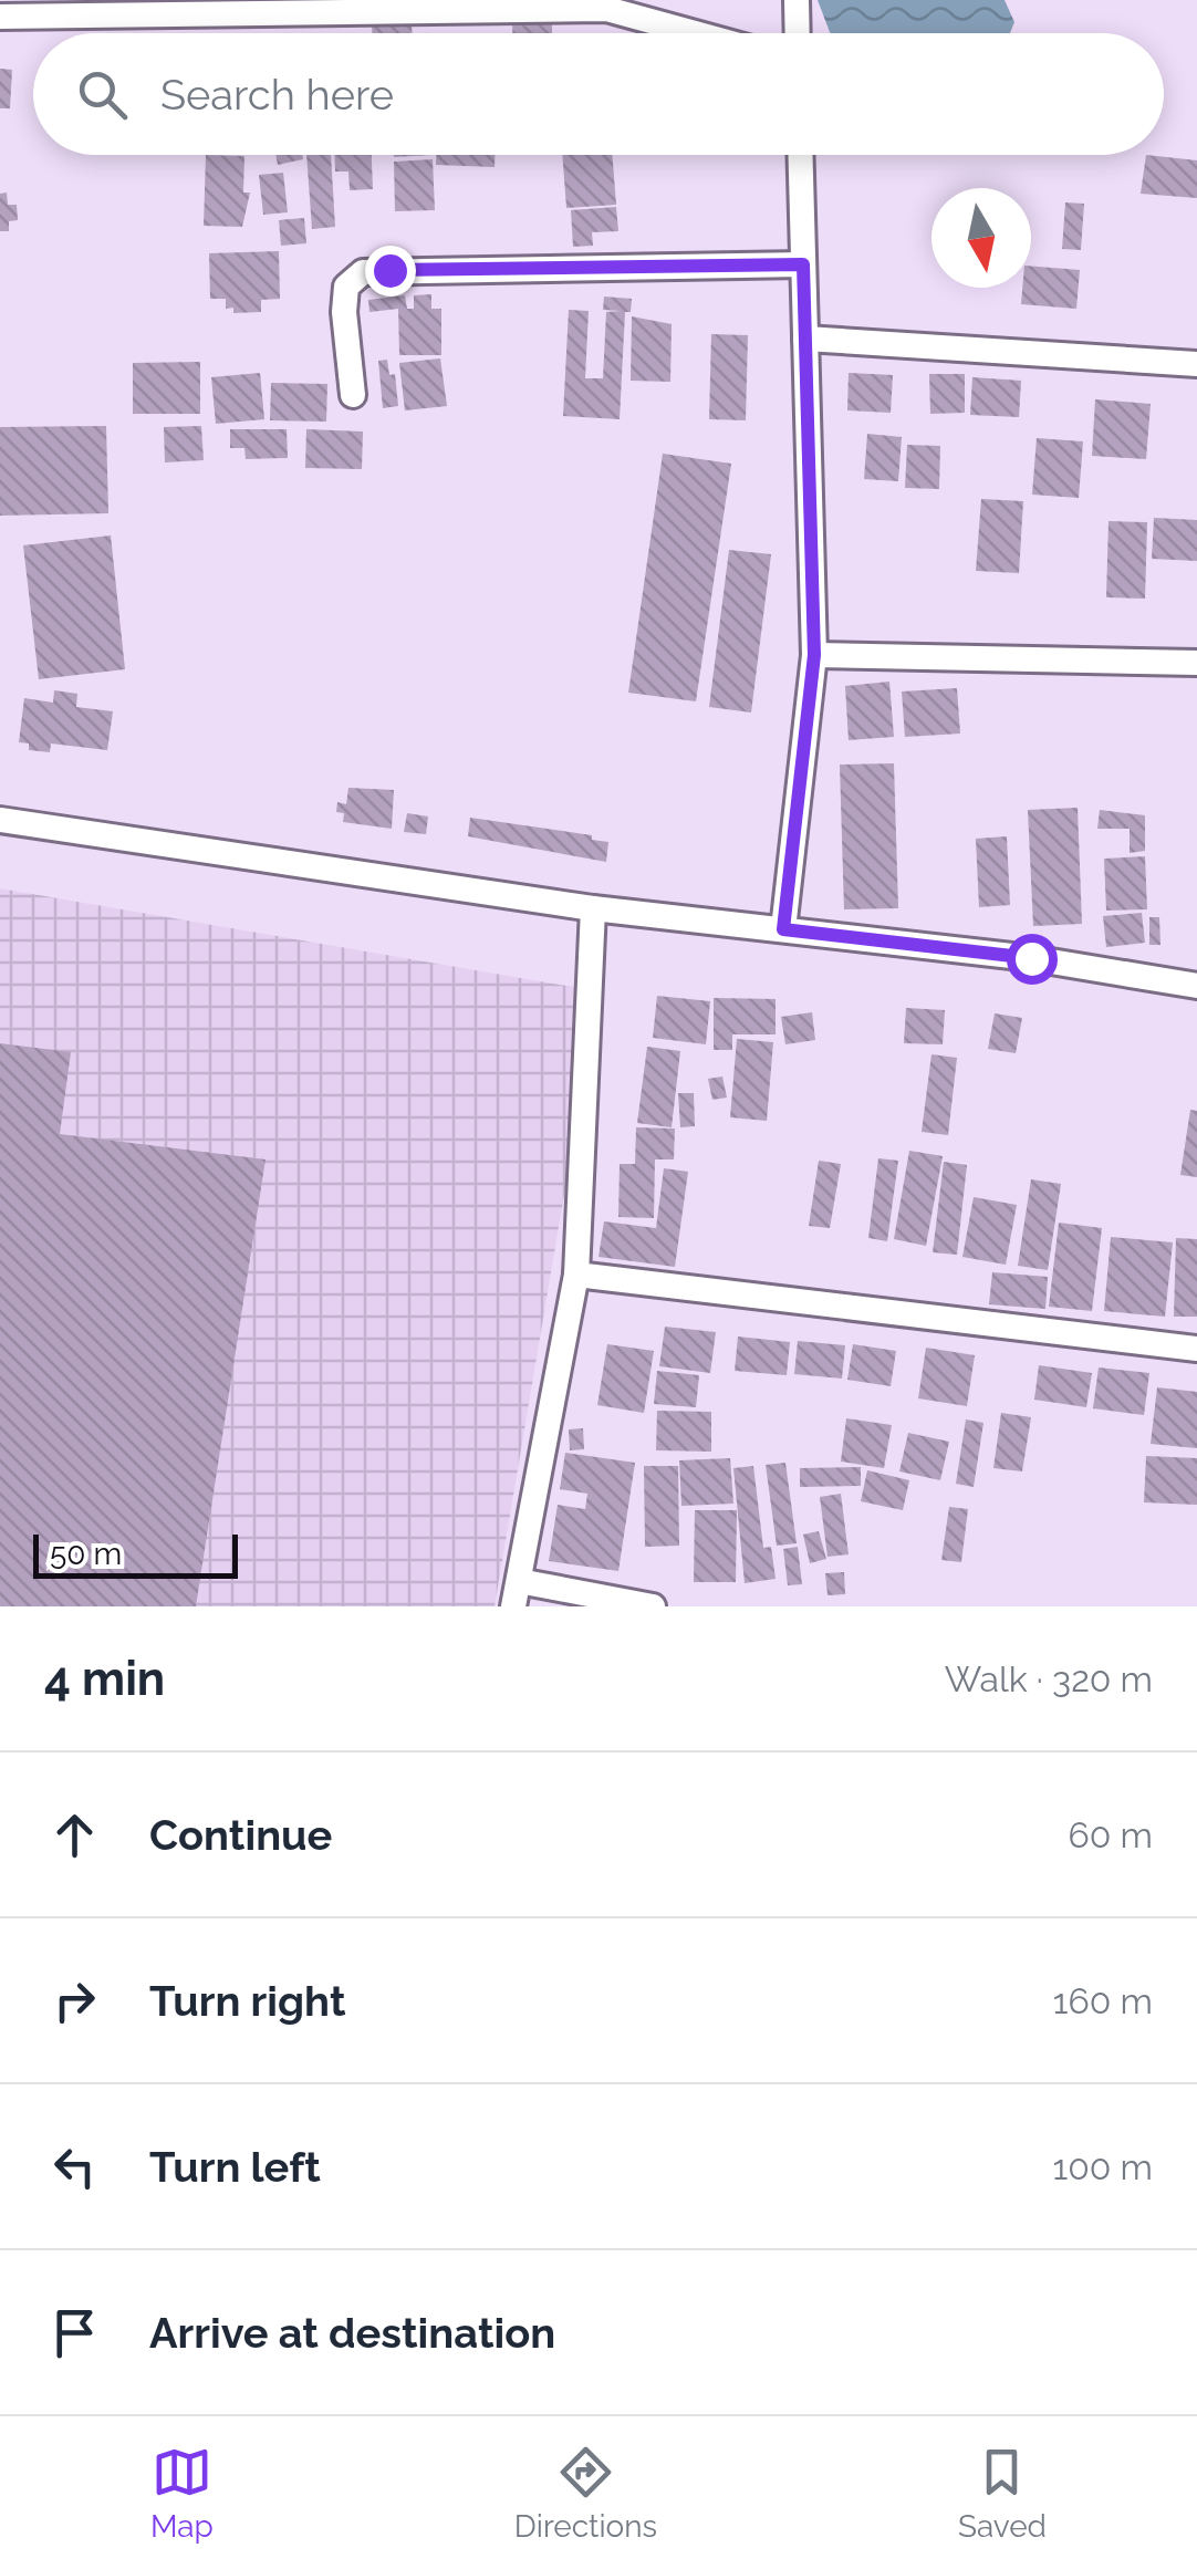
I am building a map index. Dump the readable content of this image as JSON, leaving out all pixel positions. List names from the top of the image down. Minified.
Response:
{"scale_bar":"50 m","north":"bottom","page":{"search":"Search here","scale":"50 m","heading":["4 min","Walk · 320 m"],"list":[["Continue","60 m"],["Turn right","160 m"],["Turn left","100 m"],"Arrive at destination"],"nav":["Map","Directions","Saved"]}}
